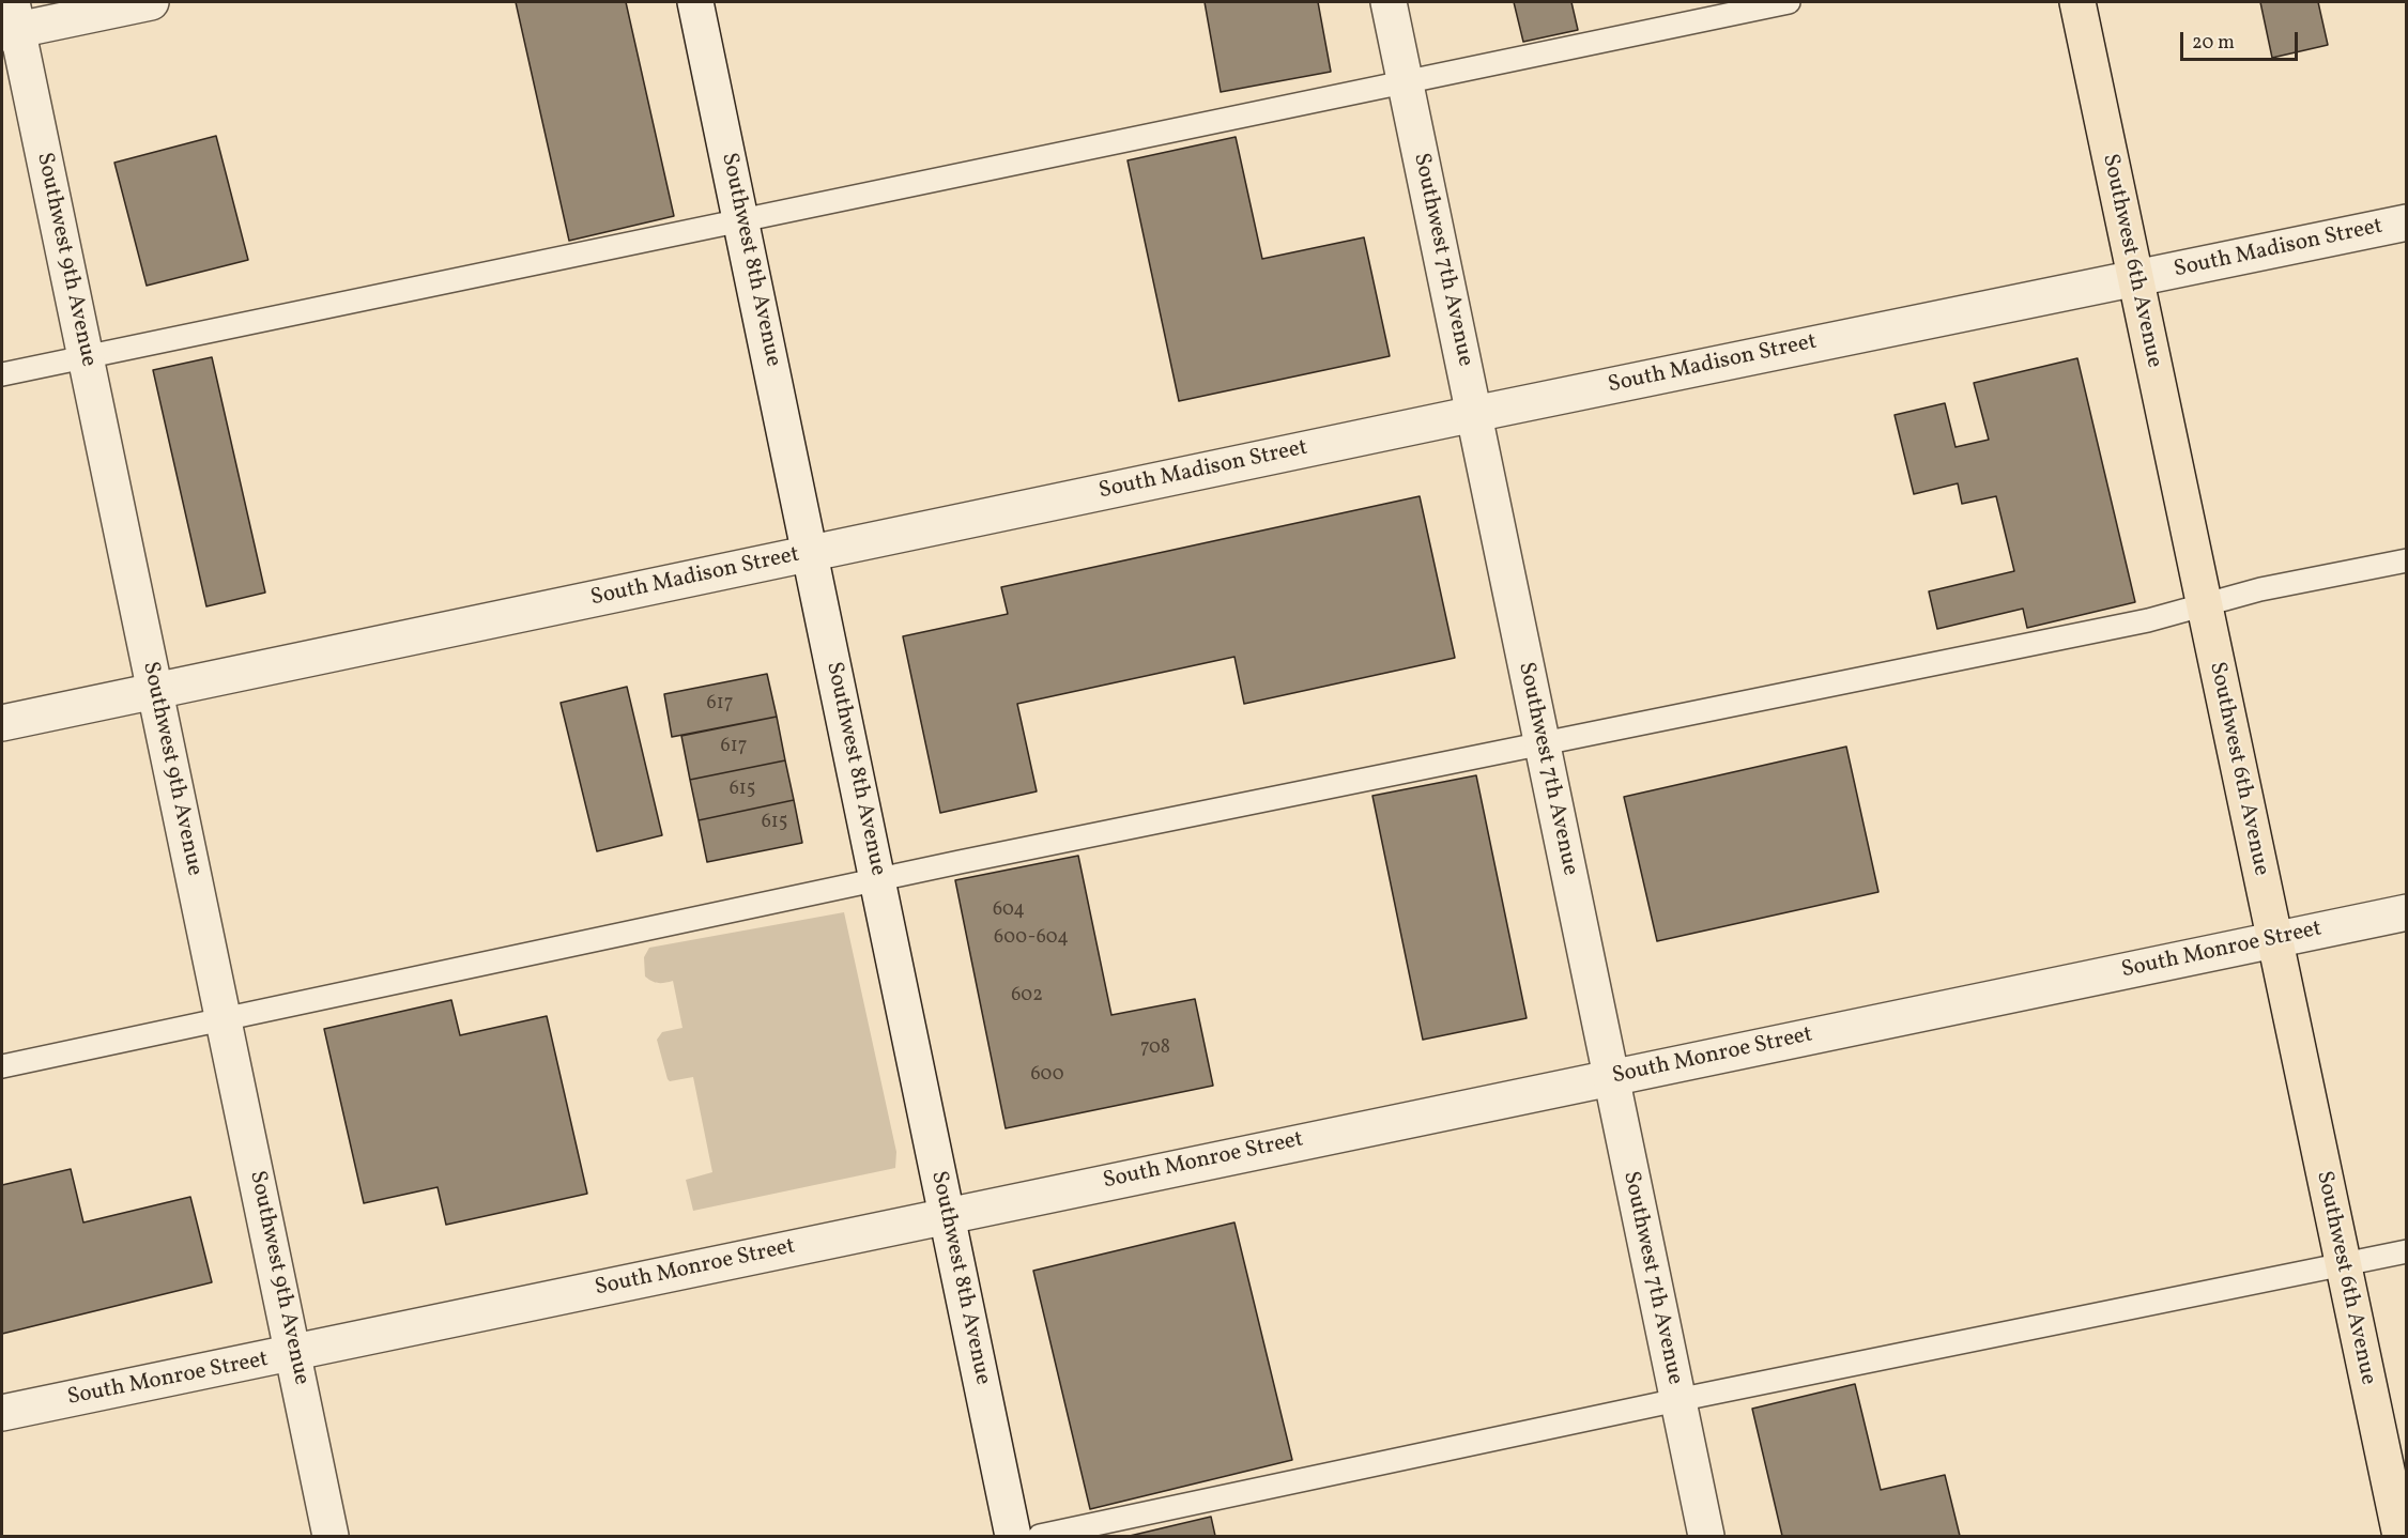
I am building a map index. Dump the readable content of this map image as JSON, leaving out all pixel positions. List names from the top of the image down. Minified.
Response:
{"streets":{"main road":["Southwest 6th Avenue"],"street":["South Madison Street","Southwest 9th Avenue","Southwest 8th Avenue","Southwest 7th Avenue","South Monroe Street"]},"crossings":[["South Madison Street","Southwest 9th Avenue"],["South Madison Street","Southwest 8th Avenue"],["South Madison Street","Southwest 7th Avenue"],["South Madison Street","Southwest 6th Avenue"],["Southwest 9th Avenue","South Monroe Street"],["Southwest 8th Avenue","South Monroe Street"],["Southwest 7th Avenue","South Monroe Street"],["Southwest 6th Avenue","South Monroe Street"]],"house_numbers":["617","617","615","615","604","600-604","602","708","600"],"scale_bar":"20 m"}
